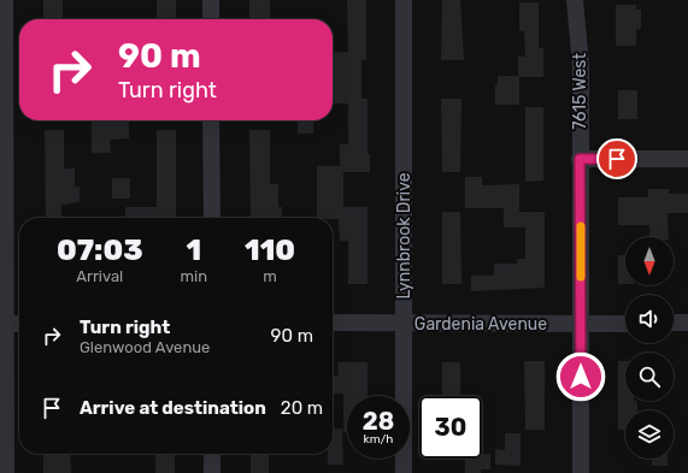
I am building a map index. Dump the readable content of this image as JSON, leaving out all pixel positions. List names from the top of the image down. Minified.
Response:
{"streets":{"street":["7615 West","Lynnbrook Drive","Gardenia Avenue"]},"crossings":[["7615 West","Gardenia Avenue"],["Lynnbrook Drive","Gardenia Avenue"]],"north":"bottom","page":{"turn":["90 m","Turn right"],"eta":["07:03","Arrival","1","min","110","m"],"list":[{"name":"Turn right","note":"Glenwood Avenue","value":"90 m"},{"name":"Arrive at destination","value":"20 m"}],"speed":"28 km/h","limit":"30"}}
